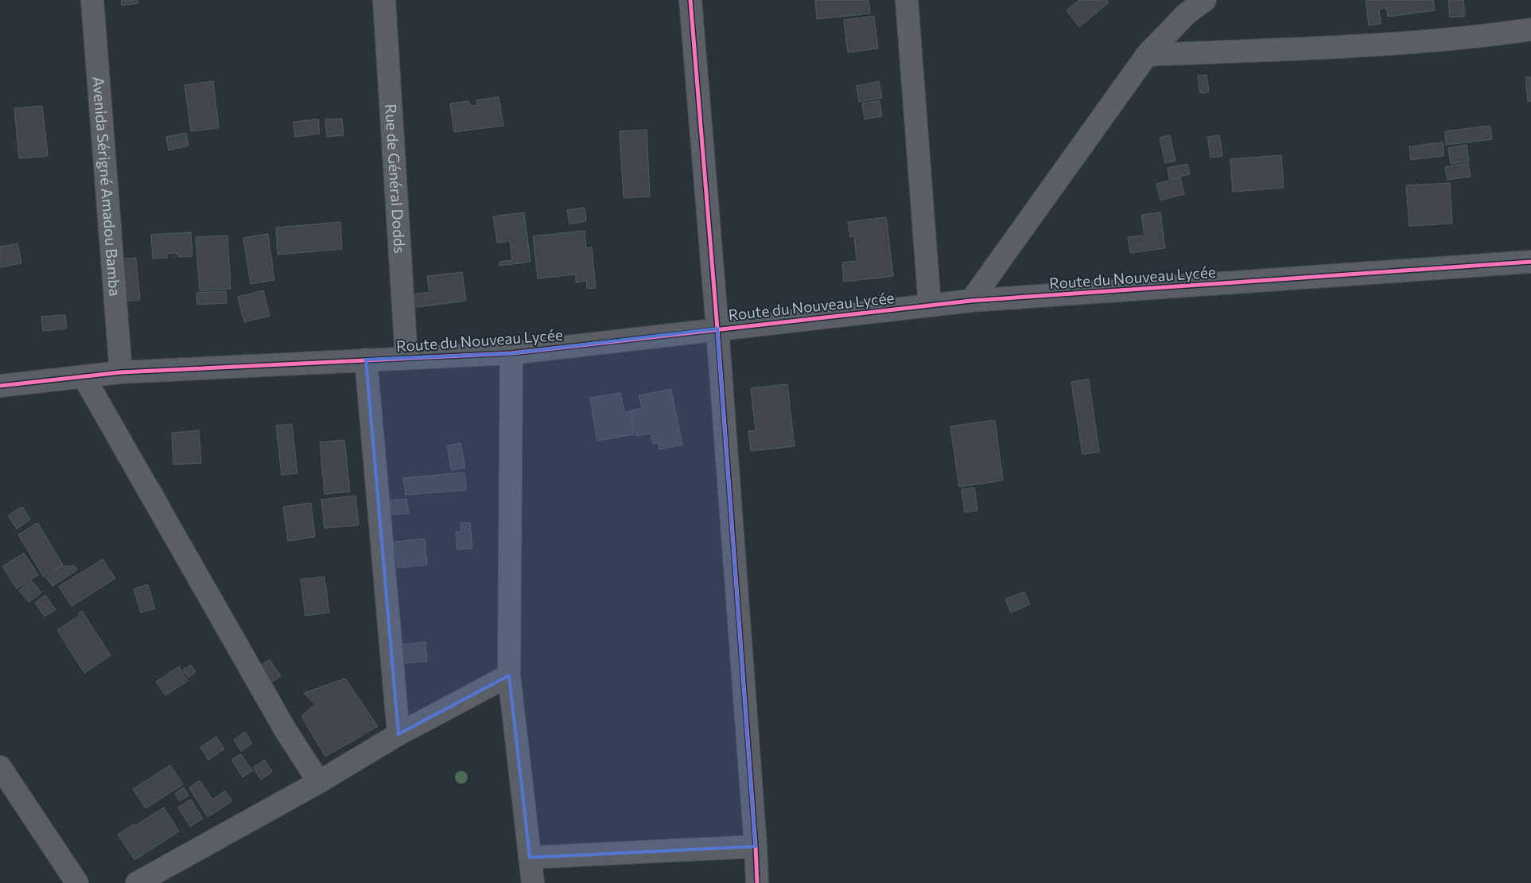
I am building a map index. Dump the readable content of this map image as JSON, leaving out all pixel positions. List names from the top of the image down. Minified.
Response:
{"streets":{"street":["Rue de Général Dodds","Avenida Sérigné Amadou Bamba","Route du Nouveau Lycée"]},"crossings":[["Rue de Général Dodds","Route du Nouveau Lycée"],["Avenida Sérigné Amadou Bamba","Route du Nouveau Lycée"]]}
